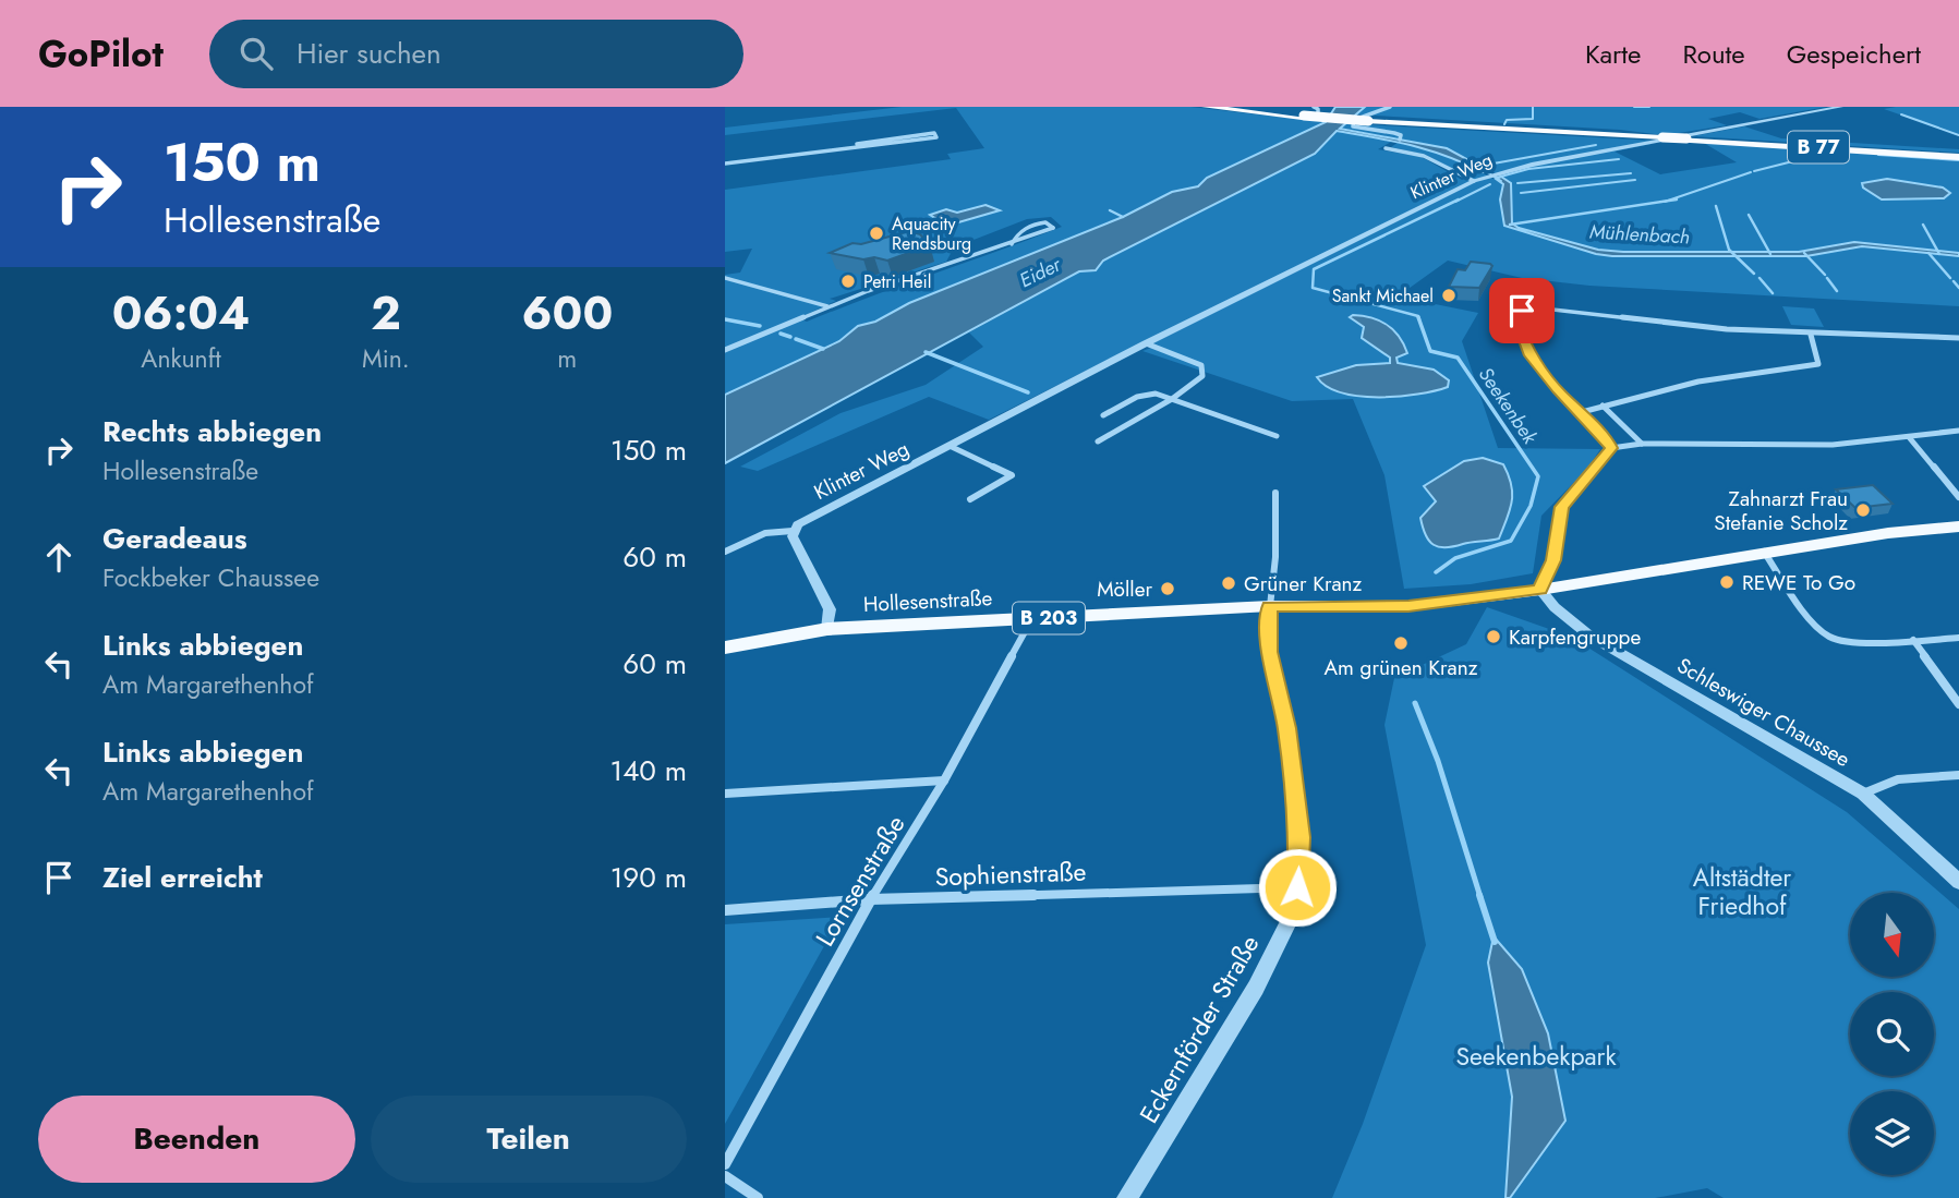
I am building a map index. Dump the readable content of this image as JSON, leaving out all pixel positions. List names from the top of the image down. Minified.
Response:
{"streets":{"highway":["B 77"],"main road":["Hollesenstraße","B 203"],"street":["Klinter Weg","Schleswiger Chaussee","Sophienstraße","Lornsenstraße","Eckernförder Straße"]},"crossings":[["Hollesenstraße","B 203"],["Hollesenstraße","Schleswiger Chaussee"],["Hollesenstraße","Lornsenstraße"],["Hollesenstraße","Eckernförder Straße"],["B 203","Schleswiger Chaussee"],["Sophienstraße","Lornsenstraße"],["Sophienstraße","Eckernförder Straße"]],"water":["Mühlenbach","Eider","Seekenbek"],"parks":["Altstädter Friedhof","Seekenbekpark"],"places":["Aquacity Rendsburg","Petri Heil","Sankt Michael","Zahnarzt Frau Stefanie Scholz","REWE To Go","Grüner Kranz","Möller","Karpfengruppe","Am grünen Kranz"],"north":"bottom","page":{"header":"GoPilot","search":"Hier suchen","nav":["Karte","Route","Gespeichert"],"turn":["150 m","Hollesenstraße"],"eta":["06:04","Ankunft","2","Min.","600","m"],"list":[{"name":"Rechts abbiegen","note":"Hollesenstraße","value":"150 m"},{"name":"Geradeaus","note":"Fockbeker Chaussee","value":"60 m"},{"name":"Links abbiegen","note":"Am Margarethenhof","value":"60 m"},{"name":"Links abbiegen","note":"Am Margarethenhof","value":"140 m"},{"name":"Ziel erreicht","value":"190 m"}],"buttons":["Beenden","Teilen"]}}
